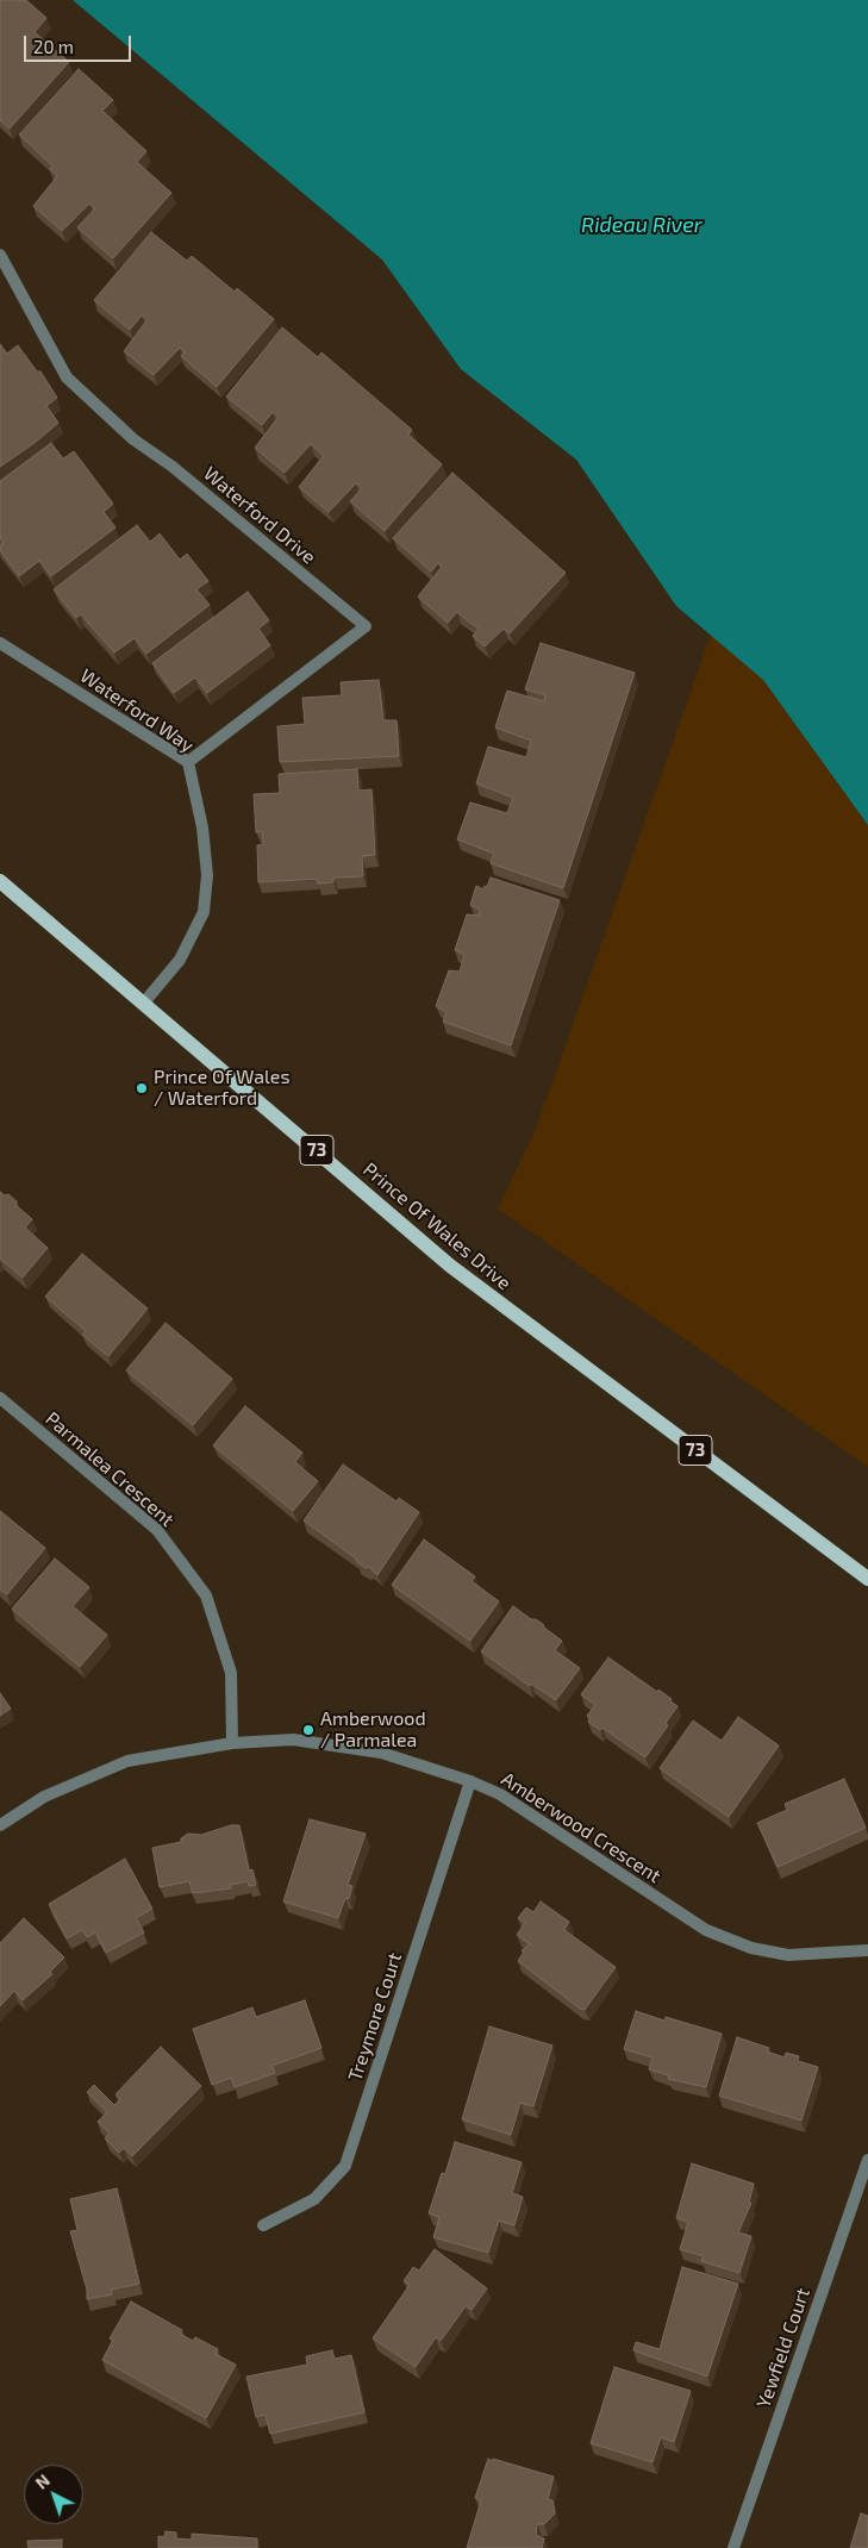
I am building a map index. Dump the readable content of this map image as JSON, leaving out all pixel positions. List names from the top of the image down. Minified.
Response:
{"streets":{"main road":["73","Prince Of Wales Drive"],"street":["Waterford Drive","Waterford Way","Parmalea Crescent","Amberwood Crescent","Treymore Court","Yewfield Court"]},"crossings":[["Waterford Drive","Waterford Way"],["Waterford Way","Prince Of Wales Drive"],["Parmalea Crescent","Amberwood Crescent"],["Amberwood Crescent","Treymore Court"]],"water":["Rideau River"],"places":["Prince Of Wales / Waterford","Amberwood / Parmalea"],"scale_bar":"20 m","north":"top left"}
